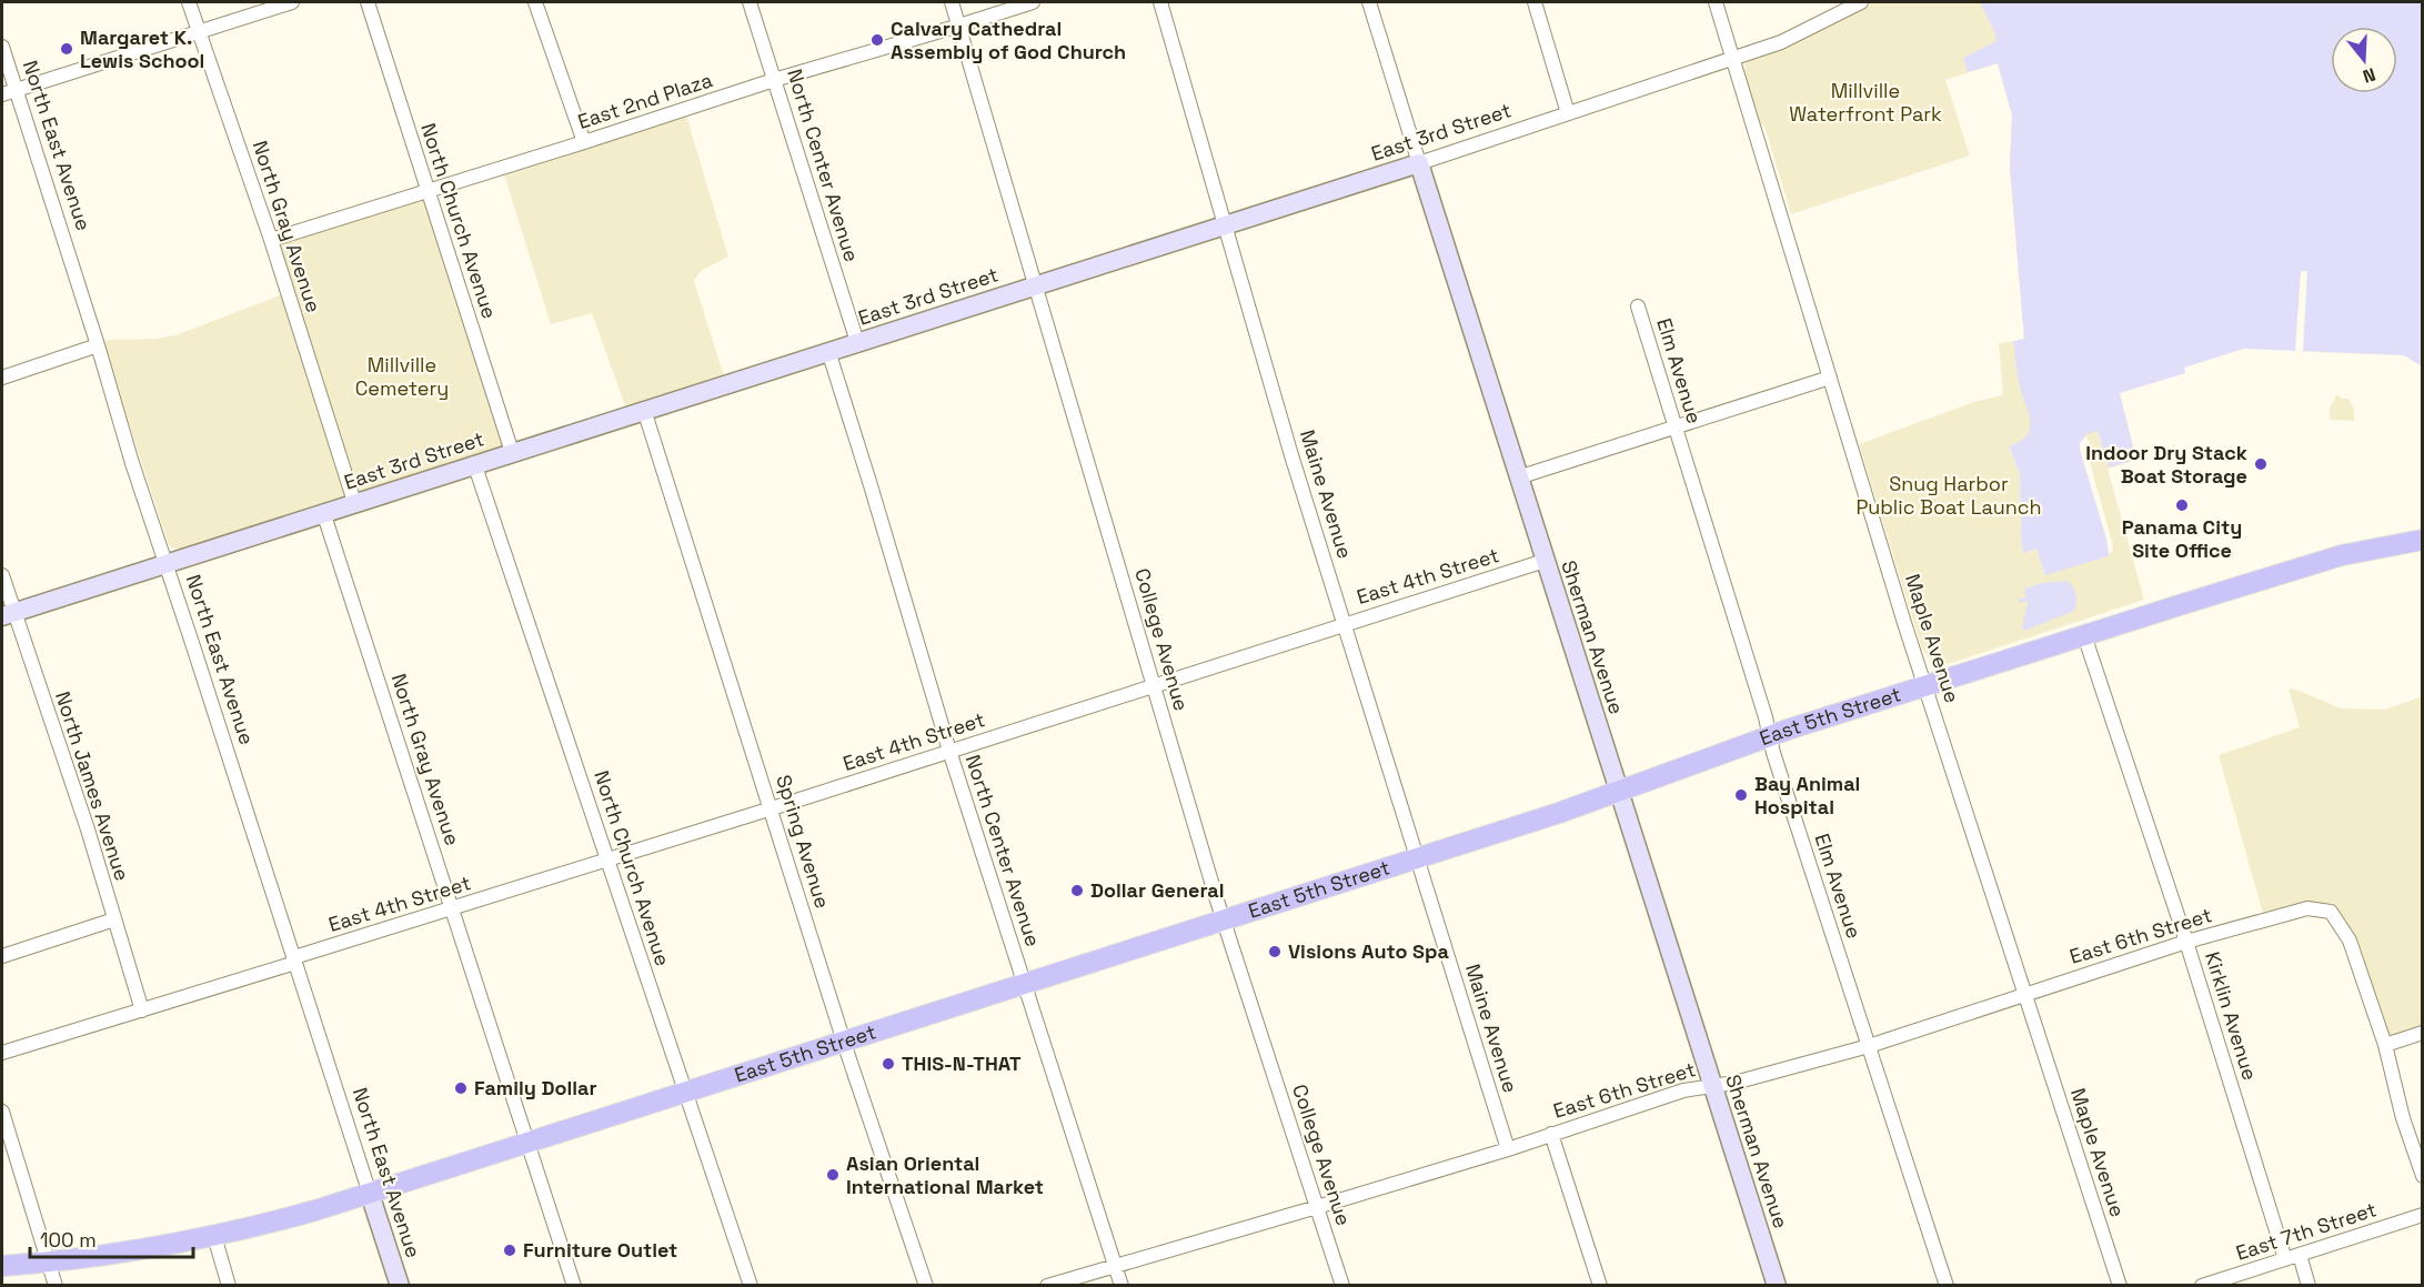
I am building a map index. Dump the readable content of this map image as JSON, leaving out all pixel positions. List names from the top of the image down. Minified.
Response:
{"streets":{"main road":["East 5th Street"],"street":["East 2nd Plaza","East 3rd Street","North East Avenue","North Center Avenue","North Church Avenue","North Gray Avenue","Elm Avenue","Maine Avenue","East 4th Street","Sherman Avenue","Maple Avenue","College Avenue","North James Avenue","Spring Avenue","East 6th Street","Kirklin Avenue","East 7th Street"]},"crossings":[["East 2nd Plaza","North Center Avenue"],["East 2nd Plaza","North Church Avenue"],["East 2nd Plaza","North Gray Avenue"],["East 2nd Plaza","College Avenue"],["East 3rd Street","North East Avenue"],["East 3rd Street","North Center Avenue"],["East 3rd Street","North Church Avenue"],["East 3rd Street","North Gray Avenue"],["East 3rd Street","Maine Avenue"],["East 3rd Street","Sherman Avenue"],["East 3rd Street","Maple Avenue"],["East 3rd Street","College Avenue"],["East 3rd Street","North James Avenue"],["East 3rd Street","Spring Avenue"],["North East Avenue","East 4th Street"],["North East Avenue","East 5th Street"],["North Center Avenue","East 4th Street"],["North Center Avenue","East 5th Street"],["North Center Avenue","East 6th Street"],["North Church Avenue","East 4th Street"],["North Church Avenue","East 5th Street"],["North Gray Avenue","East 4th Street"],["North Gray Avenue","East 5th Street"],["Elm Avenue","East 5th Street"],["Elm Avenue","East 6th Street"],["Maine Avenue","East 4th Street"],["Maine Avenue","East 5th Street"],["Maine Avenue","East 6th Street"],["East 4th Street","Sherman Avenue"],["East 4th Street","College Avenue"],["East 4th Street","North James Avenue"],["East 4th Street","Spring Avenue"],["Sherman Avenue","East 5th Street"],["Sherman Avenue","East 6th Street"],["Maple Avenue","East 5th Street"],["Maple Avenue","East 6th Street"],["College Avenue","East 5th Street"],["College Avenue","East 6th Street"],["East 5th Street","Spring Avenue"],["East 5th Street","Kirklin Avenue"],["East 6th Street","Kirklin Avenue"],["Kirklin Avenue","East 7th Street"]],"parks":["Millville Waterfront Park","Millville Cemetery","Snug Harbor Public Boat Launch"],"places":["Calvary Cathedral Assembly of God Church","Margaret K. Lewis School","Indoor Dry Stack Boat Storage","Panama City Site Office","Bay Animal Hospital","Dollar General","Visions Auto Spa","THIS-N-THAT","Family Dollar","Asian Oriental International Market","Furniture Outlet"],"scale_bar":"100 m","north":"bottom"}
